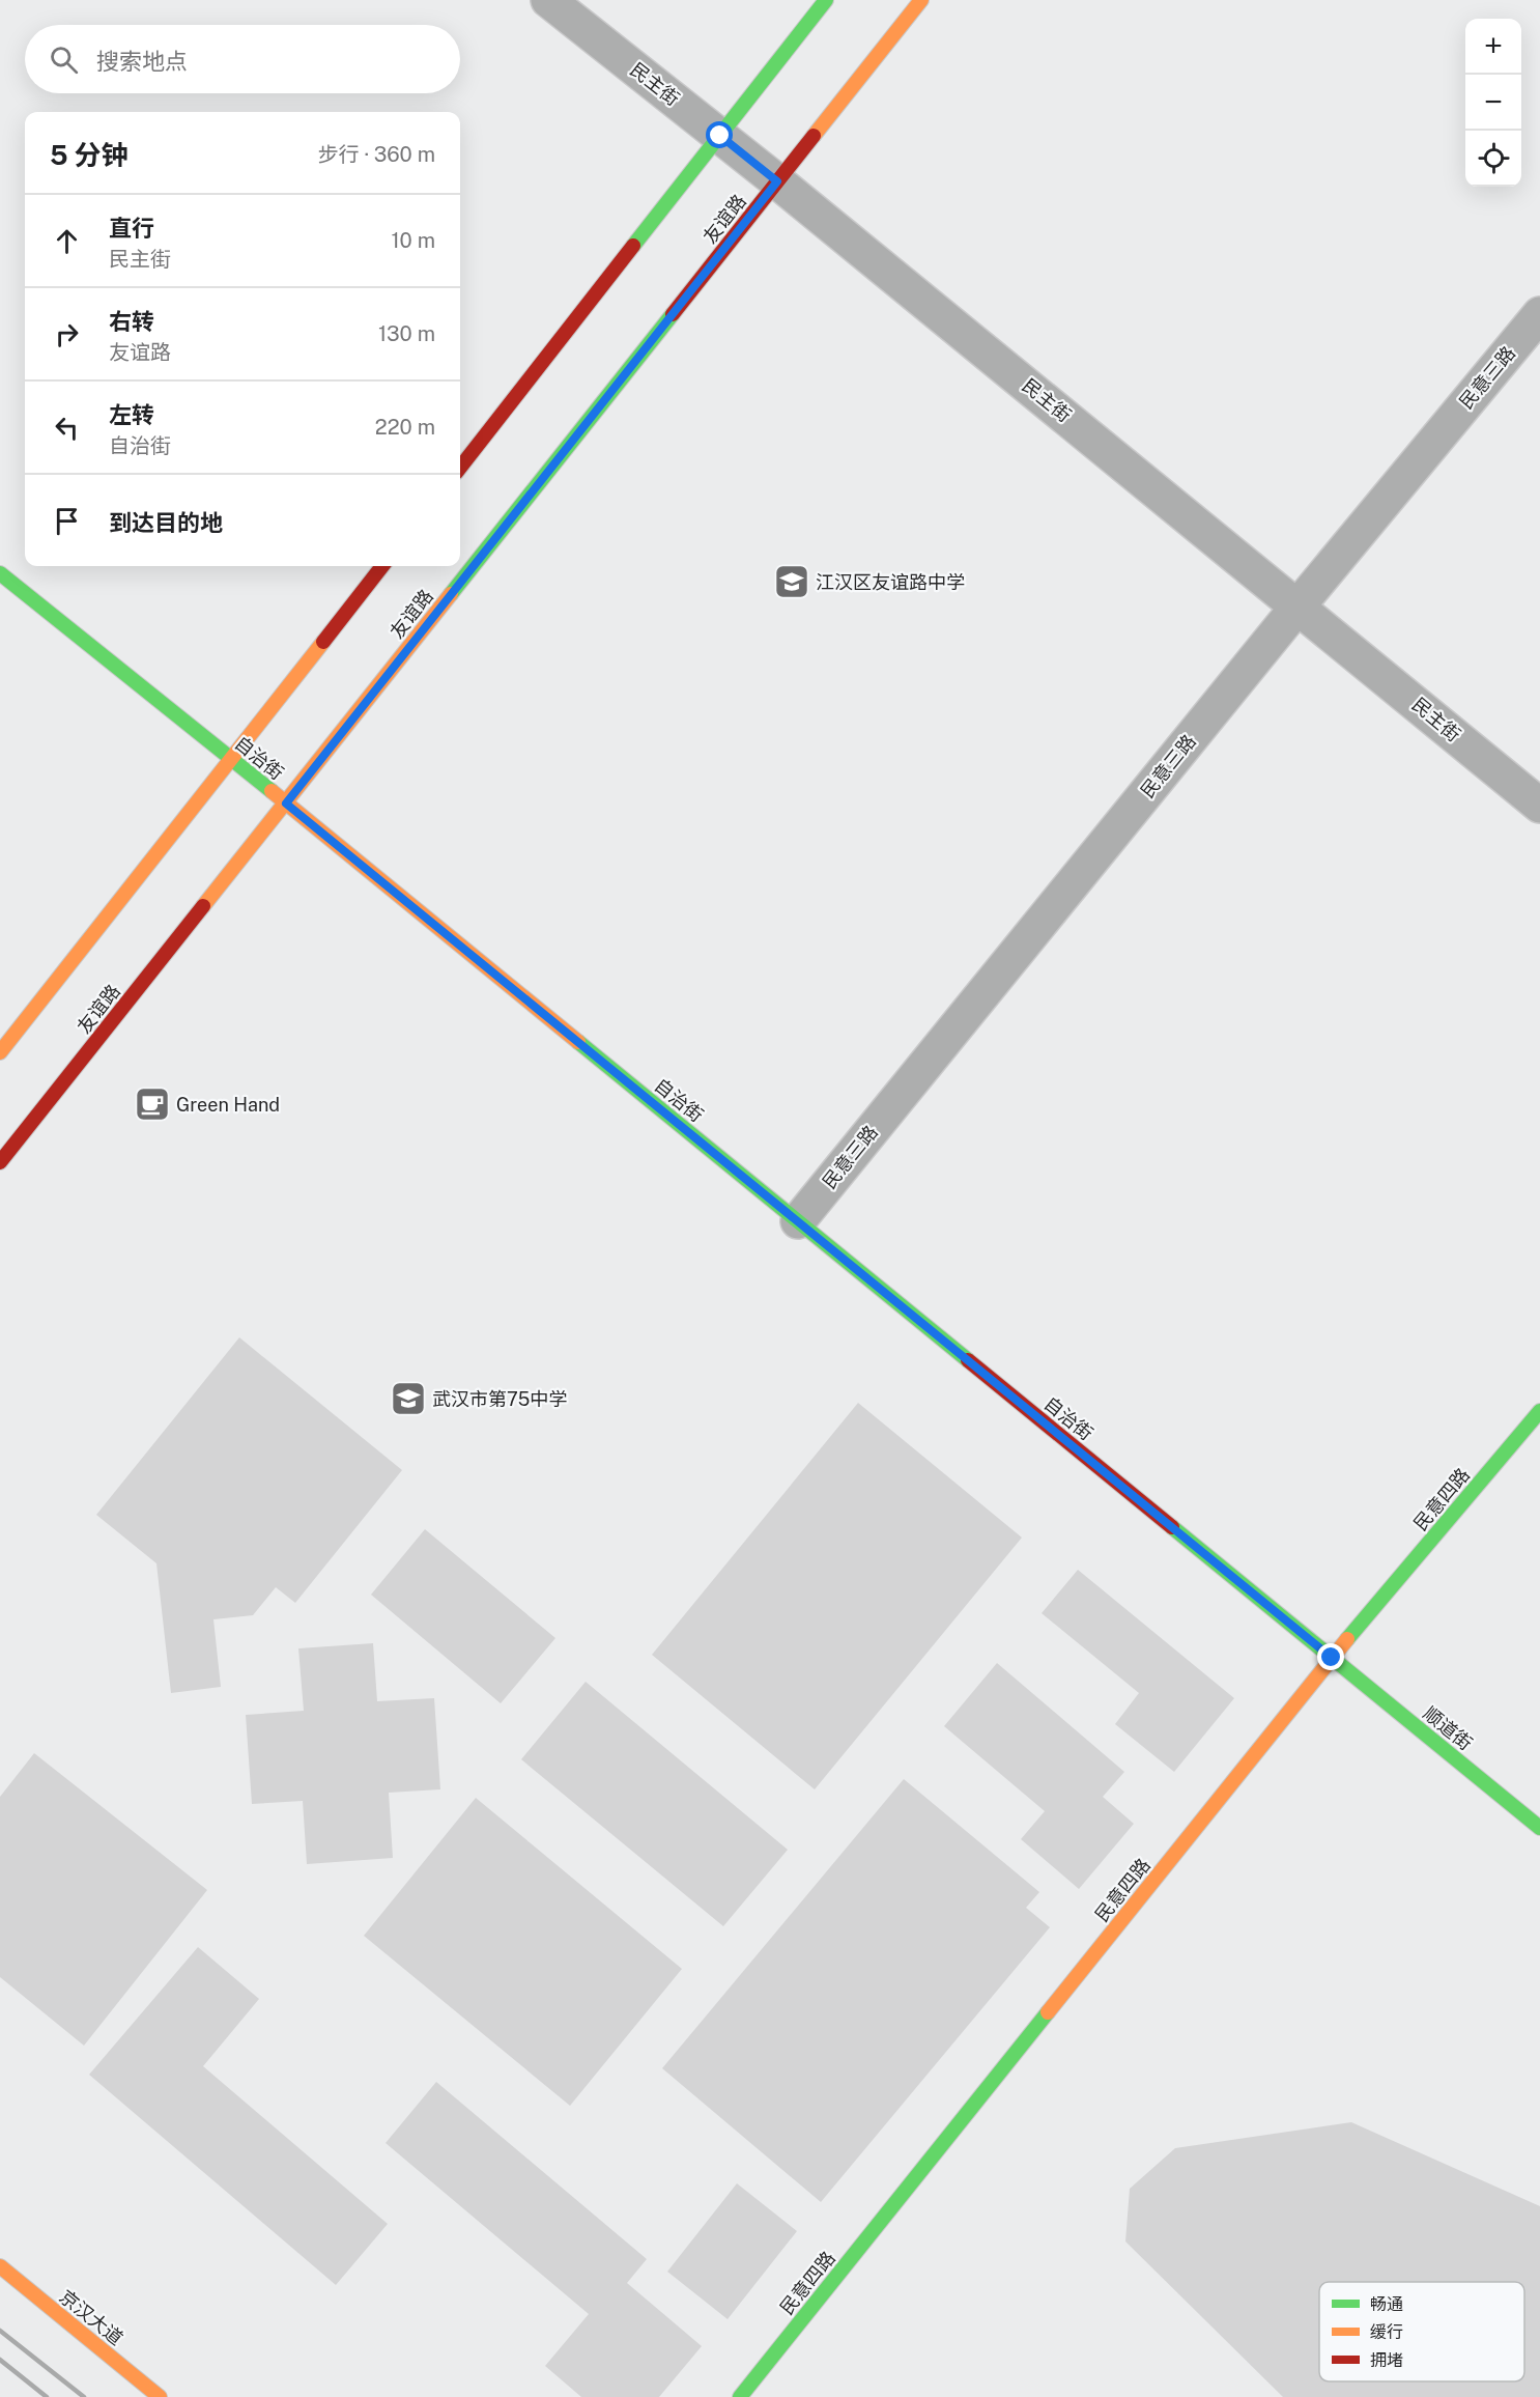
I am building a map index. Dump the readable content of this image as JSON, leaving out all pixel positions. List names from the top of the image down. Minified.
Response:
{"streets":{"main road":["友谊路","自治街","民意四路","顺道街","京汉大道"],"street":["民主街","民意三路"]},"crossings":[["民主街","友谊路"],["民主街","民意三路"],["友谊路","自治街"],["民意三路","自治街"],["自治街","民意四路"],["自治街","顺道街"],["民意四路","顺道街"]],"places":{"school or university":["江汉区友谊路中学","武汉市第75中学"],"cafe":["Green Hand"]},"legend":["畅通","缓行","拥堵"],"page":{"map_buttons":["+","−"],"search":"搜索地点","heading":["5 分钟","步行 · 360 m"],"list":[["直行","民主街","10 m"],["右转","友谊路","130 m"],["左转","自治街","220 m"],"到达目的地"]}}
